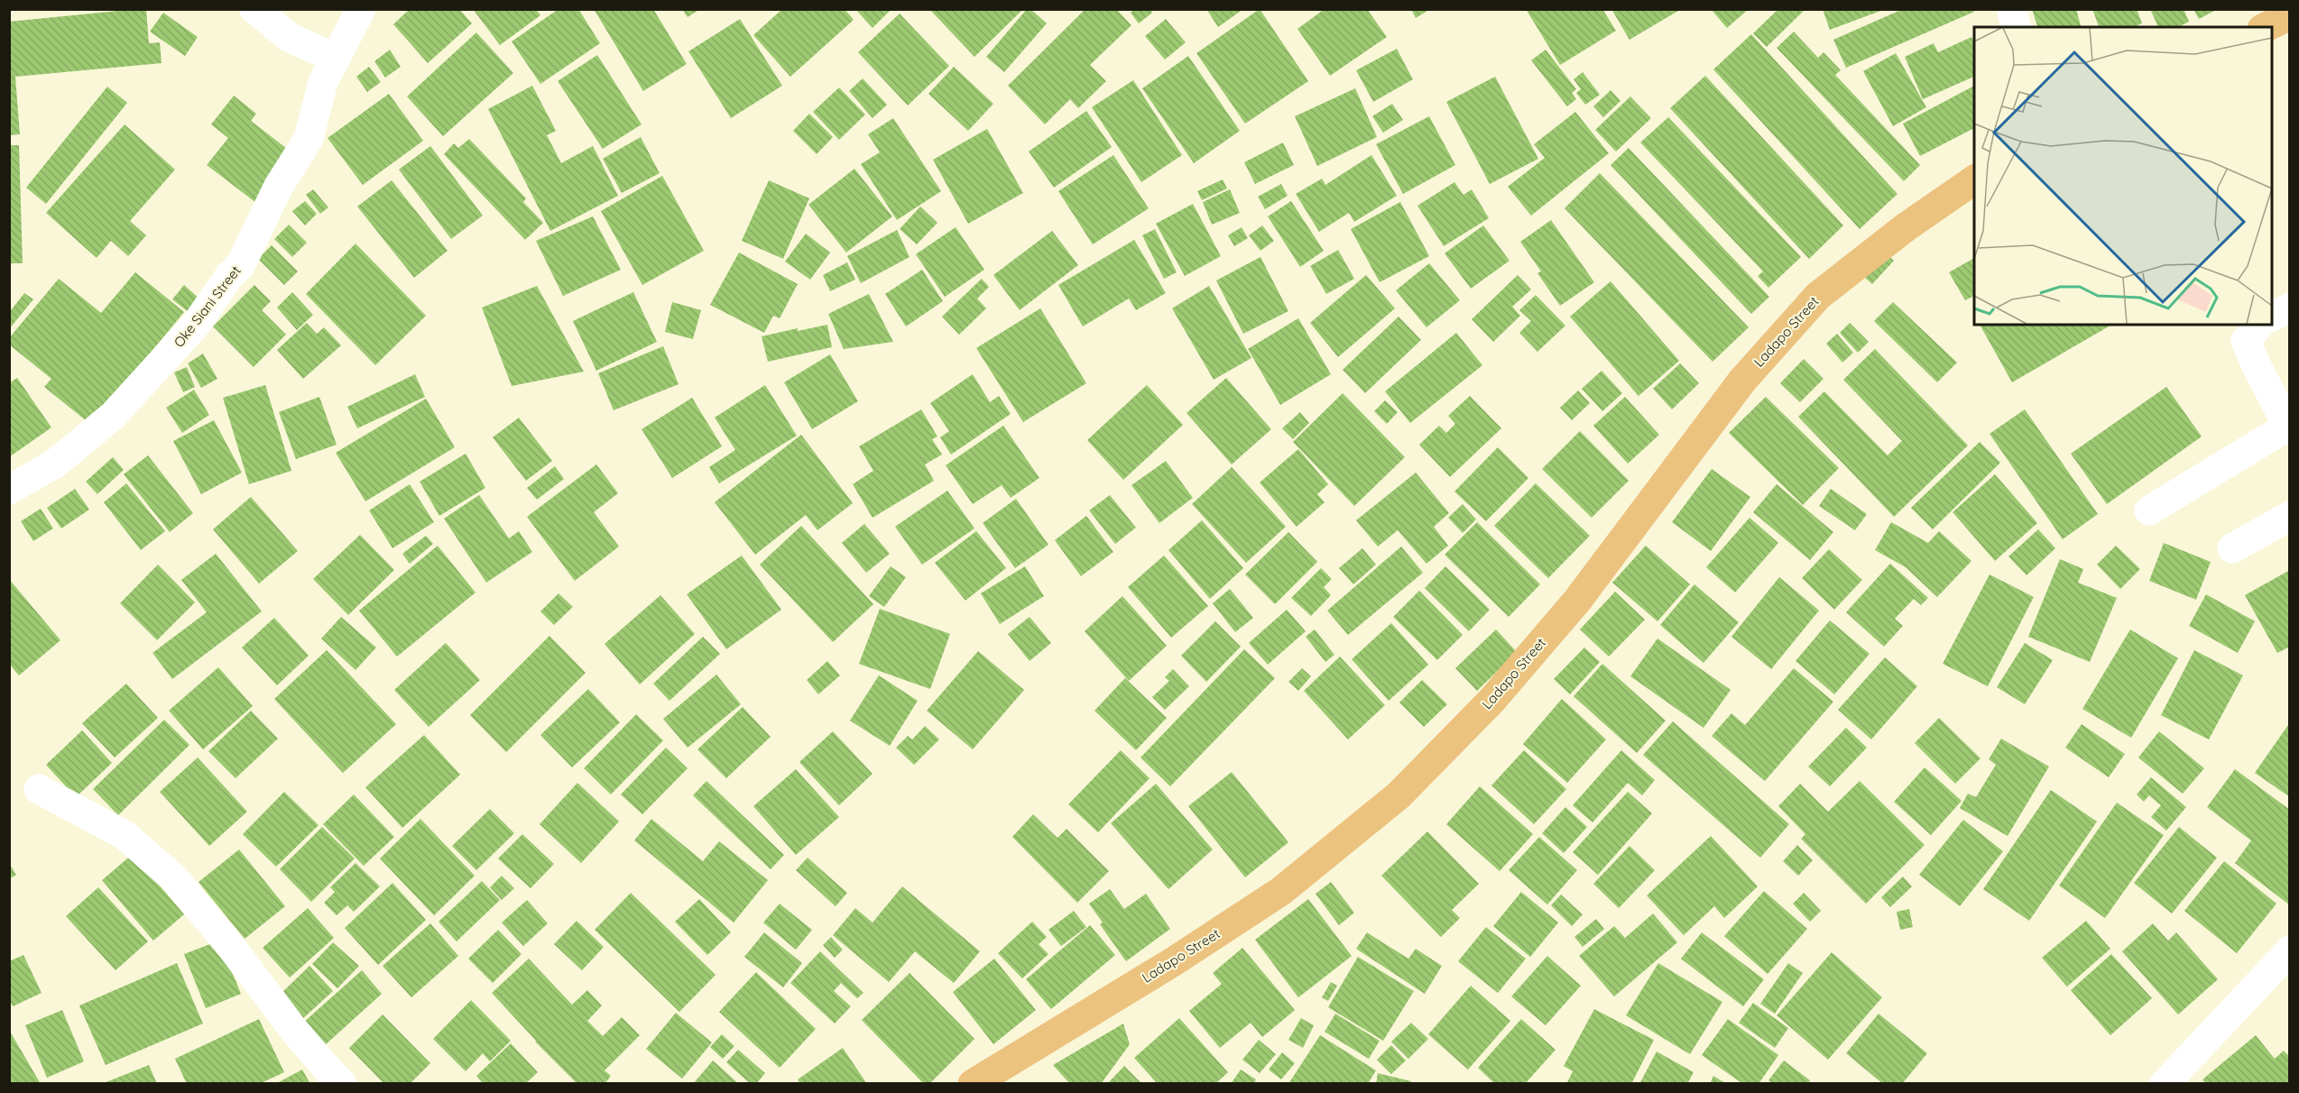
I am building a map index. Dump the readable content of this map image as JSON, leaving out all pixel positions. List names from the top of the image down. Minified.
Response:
{"streets":{"main road":["Ladapo Street"],"street":["Oke Siani Street"]}}
